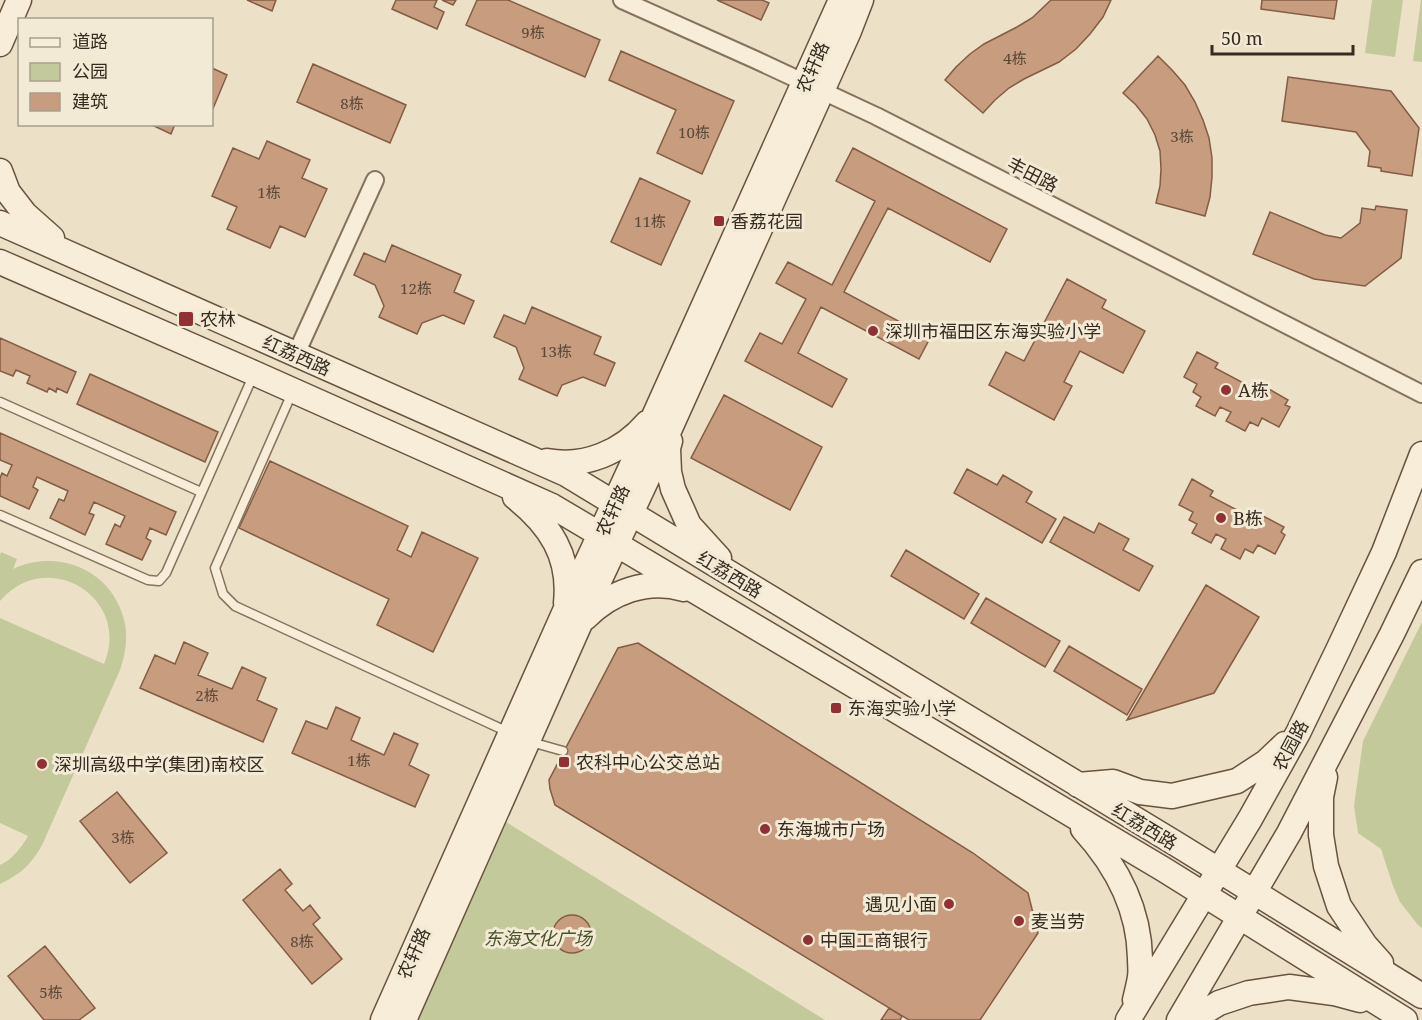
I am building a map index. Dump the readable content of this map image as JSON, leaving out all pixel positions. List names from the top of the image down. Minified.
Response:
{"streets":{"main road":["农轩路","红荔西路","农园路"],"street":["丰田路"]},"crossings":[["农轩路","丰田路"],["农轩路","红荔西路"],["红荔西路","农园路"]],"parks":["东海文化广场"],"places":{"transit":["香荔花园","农林","东海实验小学","农科中心公交总站"],"other":["深圳市福田区东海实验小学","A栋","B栋","深圳高级中学(集团)南校区","东海城市广场","遇见小面","麦当劳","中国工商银行"]},"house_numbers":["9栋","4栋","8栋","10栋","3栋","1栋","11栋","12栋","13栋","2栋","1栋","3栋","8栋","5栋"],"legend":["道路","公园","建筑"],"scale_bar":"50 m"}
